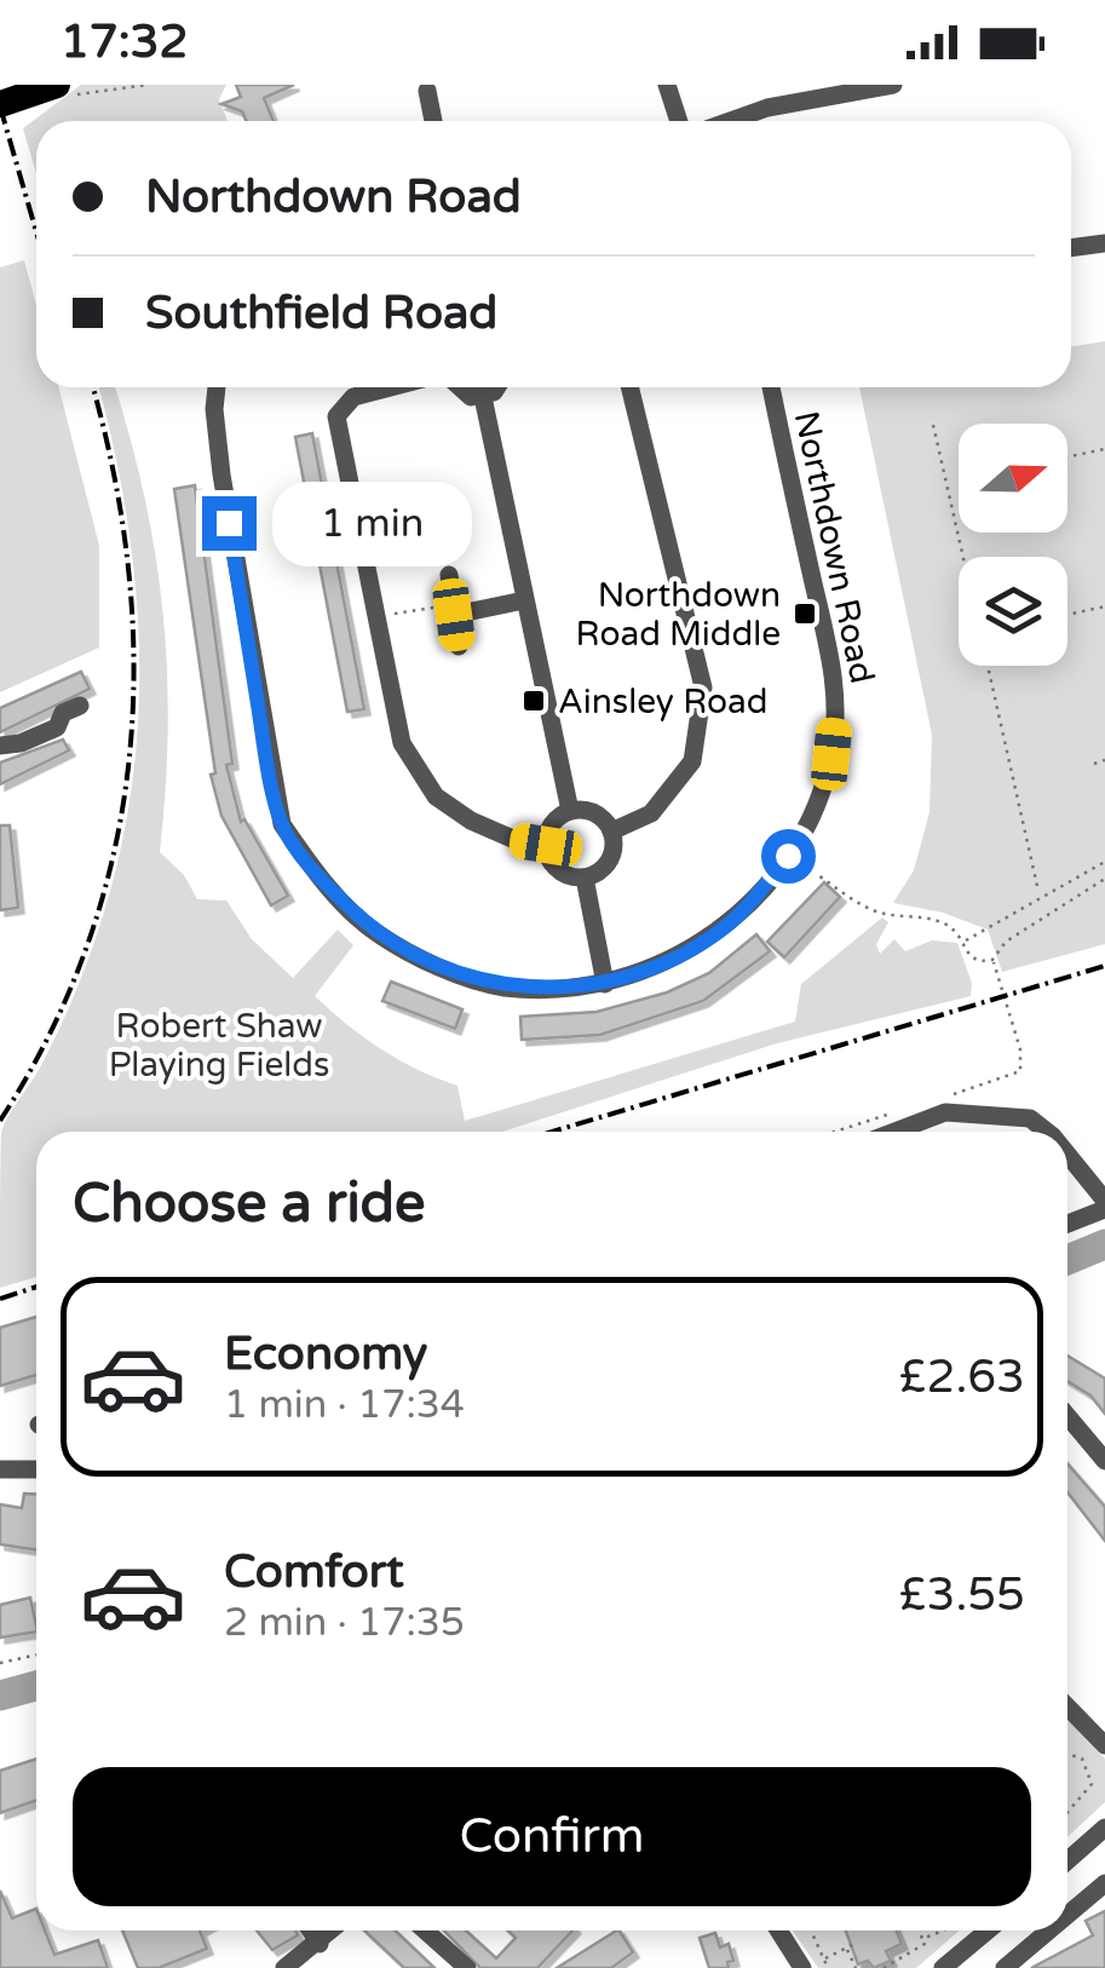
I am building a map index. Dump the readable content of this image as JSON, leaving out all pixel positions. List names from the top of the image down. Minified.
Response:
{"streets":{"street":["Northdown Road"]},"parks":["Robert Shaw Playing Fields"],"places":{"transit":["Northdown Road Middle","Ainsley Road"]},"north":"right","page":{"status":"17:32","banner":["Northdown Road","Southfield Road"],"bubble":"1 min","heading":"Choose a ride","list":[{"name":"Economy","note":"1 min · 17:34","value":"£2.63"},{"name":"Comfort","note":"2 min · 17:35","value":"£3.55"}],"buttons":"Confirm"}}
